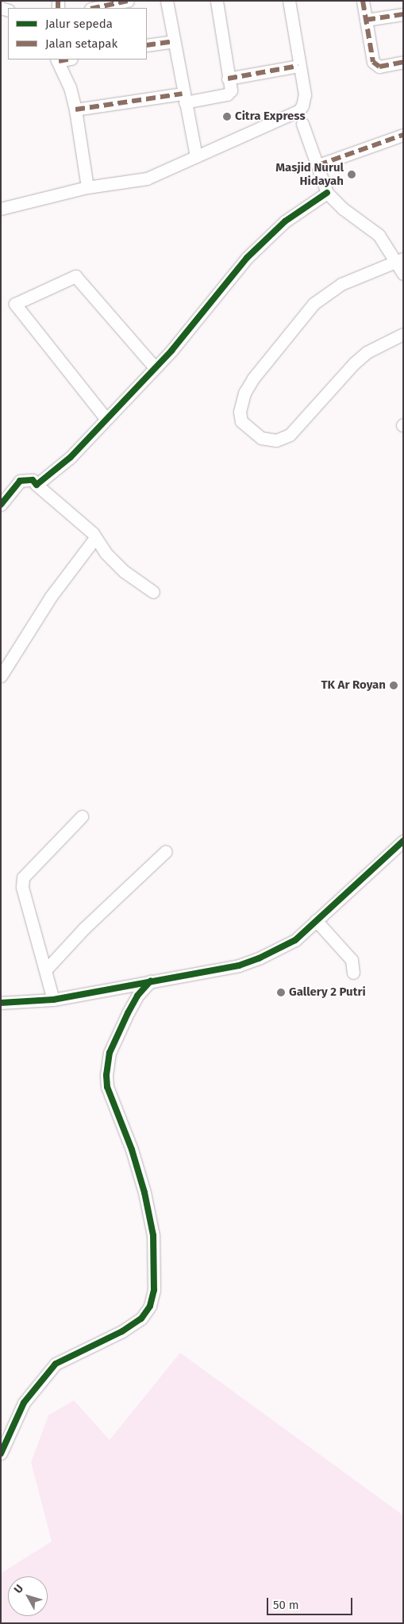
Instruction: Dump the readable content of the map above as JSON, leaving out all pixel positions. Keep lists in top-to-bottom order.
{
  "places": [
    "Citra Express",
    "Masjid Nurul Hidayah",
    "TK Ar Royan",
    "Gallery 2 Putri"
  ],
  "legend": ["Jalur sepeda", "Jalan setapak"],
  "scale_bar": "50 m",
  "north": "top left"
}
